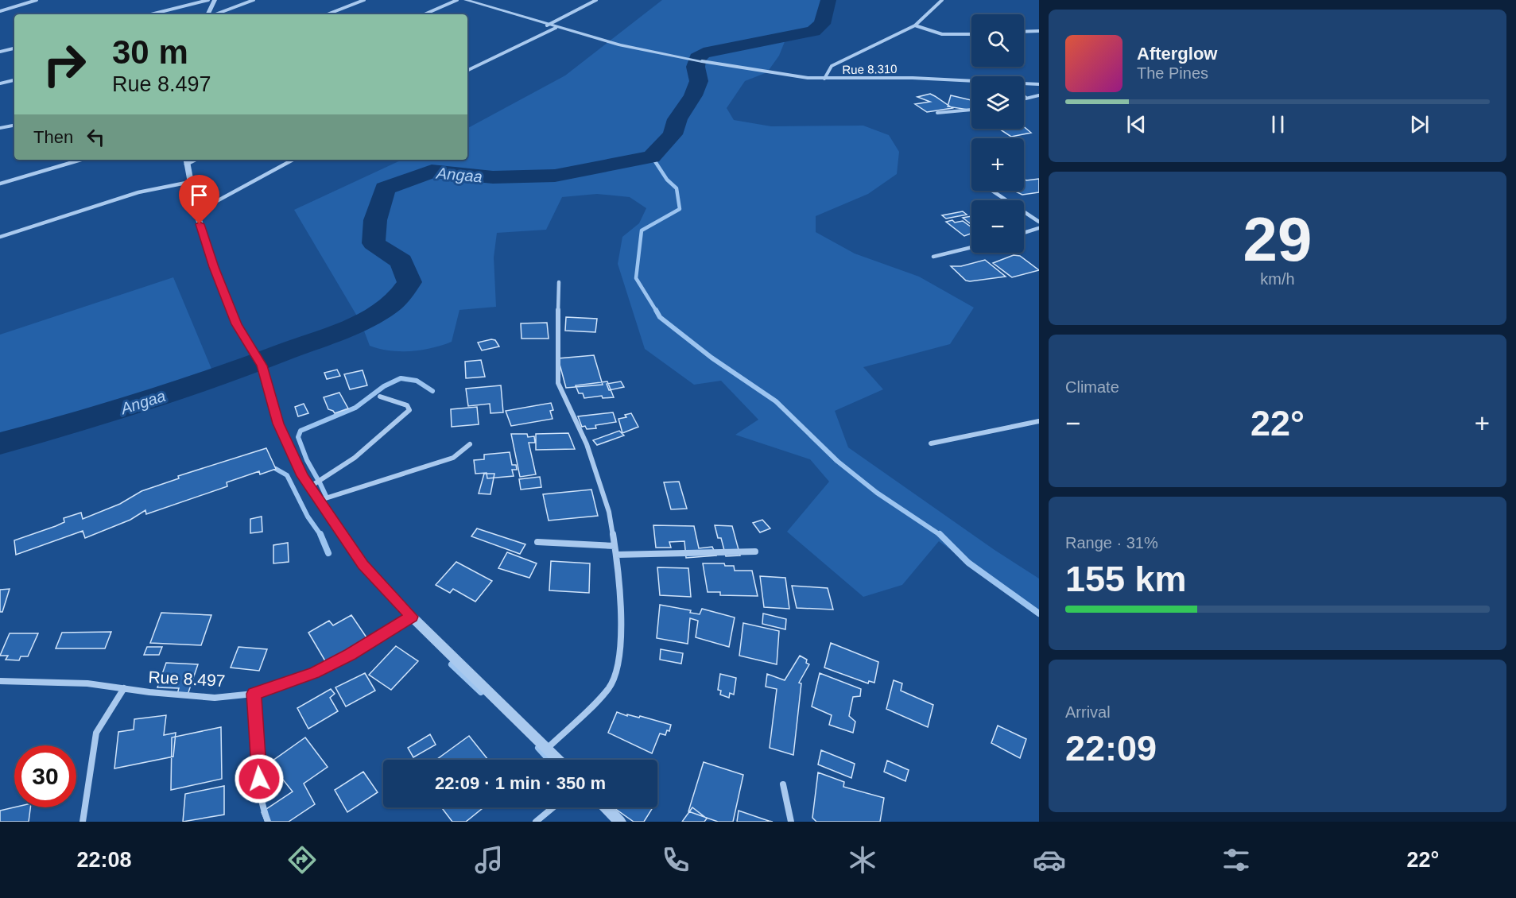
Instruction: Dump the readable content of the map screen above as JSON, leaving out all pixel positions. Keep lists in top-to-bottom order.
{
  "streets": {
    "street": ["Rue 8.310", "Rue 8.497"]
  },
  "water": ["Angaa"],
  "page": {
    "map_buttons": ["+", "−"],
    "turn": ["30 m", "Rue 8.497"],
    "song": ["Afterglow", "The Pines"],
    "then": "Then",
    "tile": [
      ["29", "km/h"],
      "Climate",
      ["Range · 31%", "155 km"],
      ["Arrival", "22:09"]
    ],
    "heat": ["−", "22°", "+"],
    "limit": "30",
    "trip": "22:09 · 1 min · 350 m",
    "tabs": ["22:08", "22°"]
  }
}
